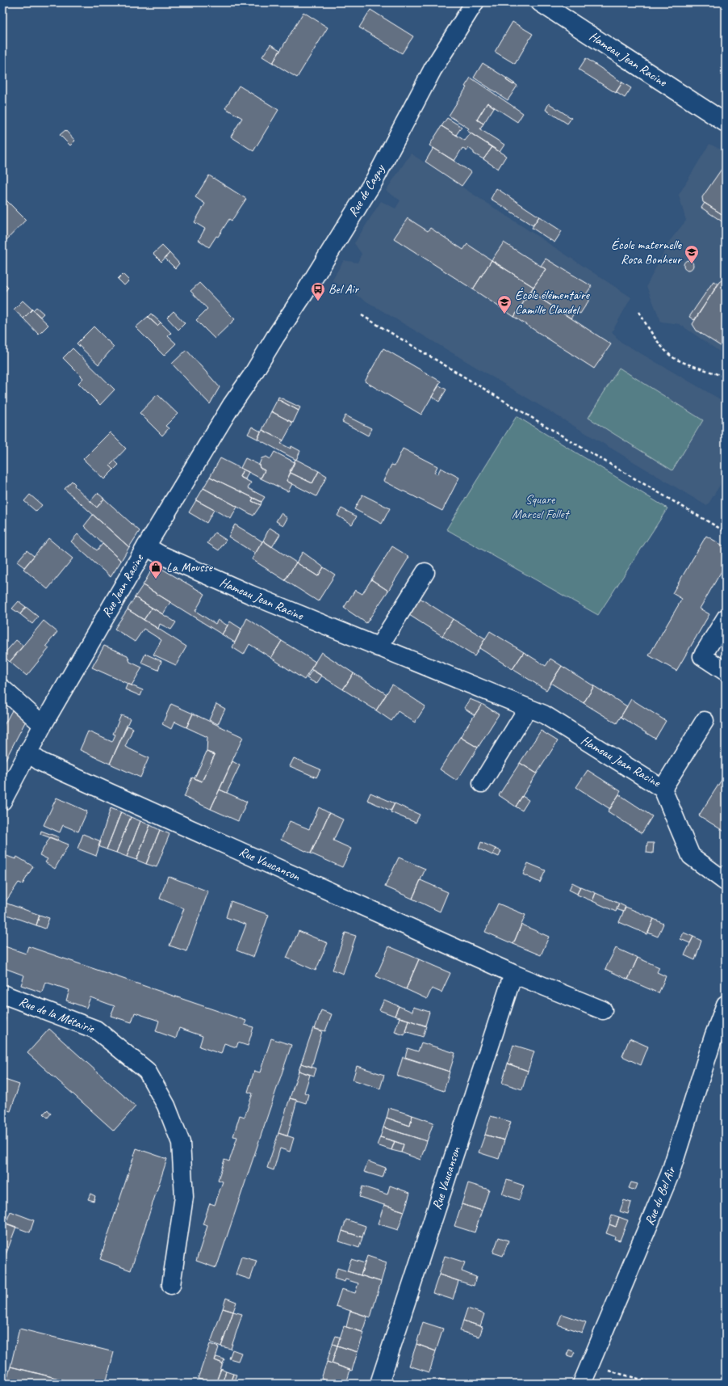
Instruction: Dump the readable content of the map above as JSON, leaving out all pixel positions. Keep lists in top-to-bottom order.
{
  "streets": {
    "street": [
      "Hameau Jean Racine",
      "Rue de Cagny",
      "Rue Jean Racine",
      "Rue Vaucanson",
      "Rue de la Métairie",
      "Rue du Bel Air"
    ]
  },
  "crossings": [
    ["Hameau Jean Racine", "Rue Jean Racine"],
    ["Rue de Cagny", "Rue Jean Racine"],
    ["Rue Jean Racine", "Rue Vaucanson"]
  ],
  "parks": ["Square Marcel Follet"],
  "places": {
    "school or university": ["École maternelle Rosa Bonheur", "École élémentaire Camille Claudel"],
    "bus stop": ["Bel Air"],
    "shop": ["La Mousse"]
  }
}
